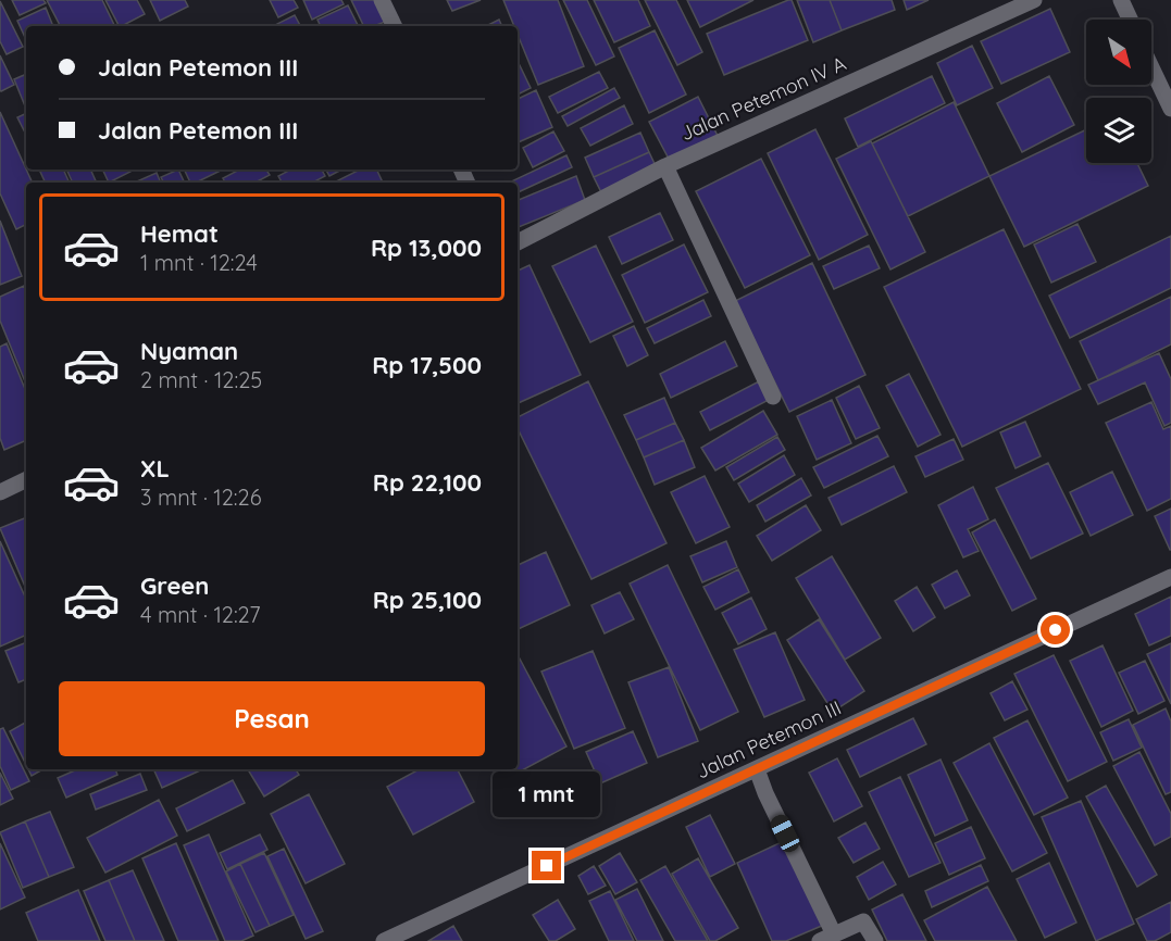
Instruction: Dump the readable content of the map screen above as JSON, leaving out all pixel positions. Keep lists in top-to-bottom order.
{
  "streets": {
    "street": ["Jalan Petemon IV A", "Jalan Petemon III"]
  },
  "north": "bottom right",
  "page": {
    "banner": ["Jalan Petemon III", "Jalan Petemon III"],
    "list": [
      {
        "name": "Hemat",
        "note": "1 mnt · 12:24",
        "value": "Rp 13,000"
      },
      {
        "name": "Nyaman",
        "note": "2 mnt · 12:25",
        "value": "Rp 17,500"
      },
      {
        "name": "XL",
        "note": "3 mnt · 12:26",
        "value": "Rp 22,100"
      },
      {
        "name": "Green",
        "note": "4 mnt · 12:27",
        "value": "Rp 25,100"
      }
    ],
    "buttons": "Pesan",
    "bubble": "1 mnt"
  }
}
